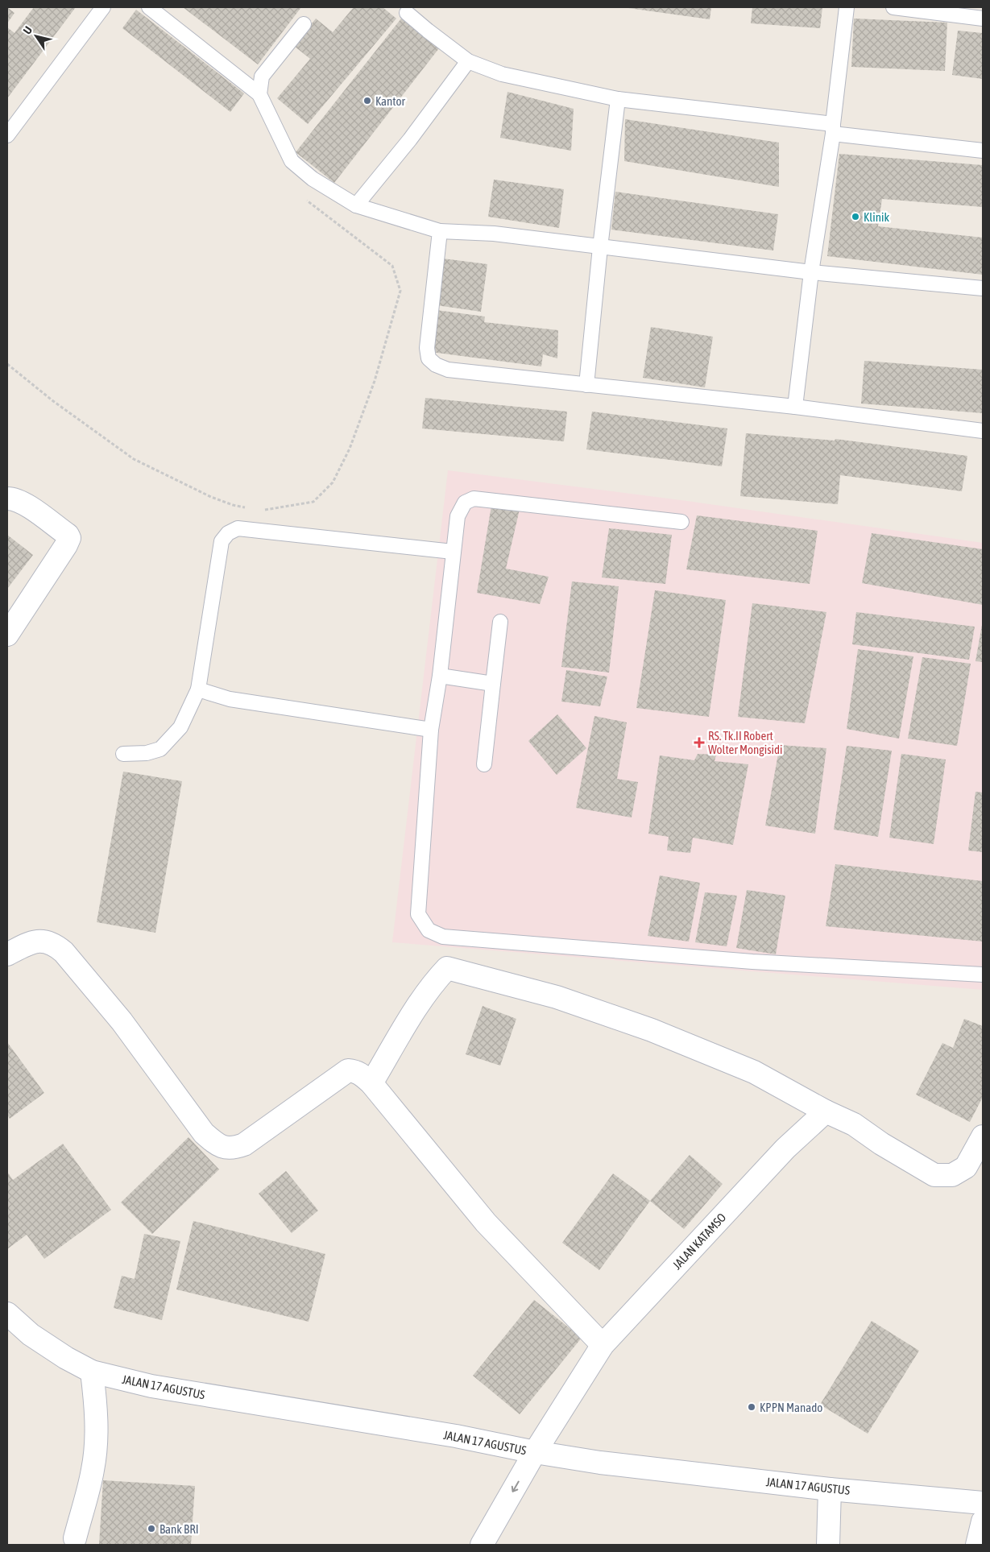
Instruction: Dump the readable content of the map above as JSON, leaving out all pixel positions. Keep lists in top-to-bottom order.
{
  "streets": {
    "street": ["JALAN KATAMSO", "JALAN 17 AGUSTUS"]
  },
  "crossings": [
    ["JALAN KATAMSO", "JALAN 17 AGUSTUS"]
  ],
  "places": {
    "other": [
      "Kantor",
      "Klinik",
      "KPPN Manado",
      "Bank BRI"
    ],
    "health": ["RS. Tk.II Robert Wolter Mongisidi"]
  },
  "north": "top left"
}
